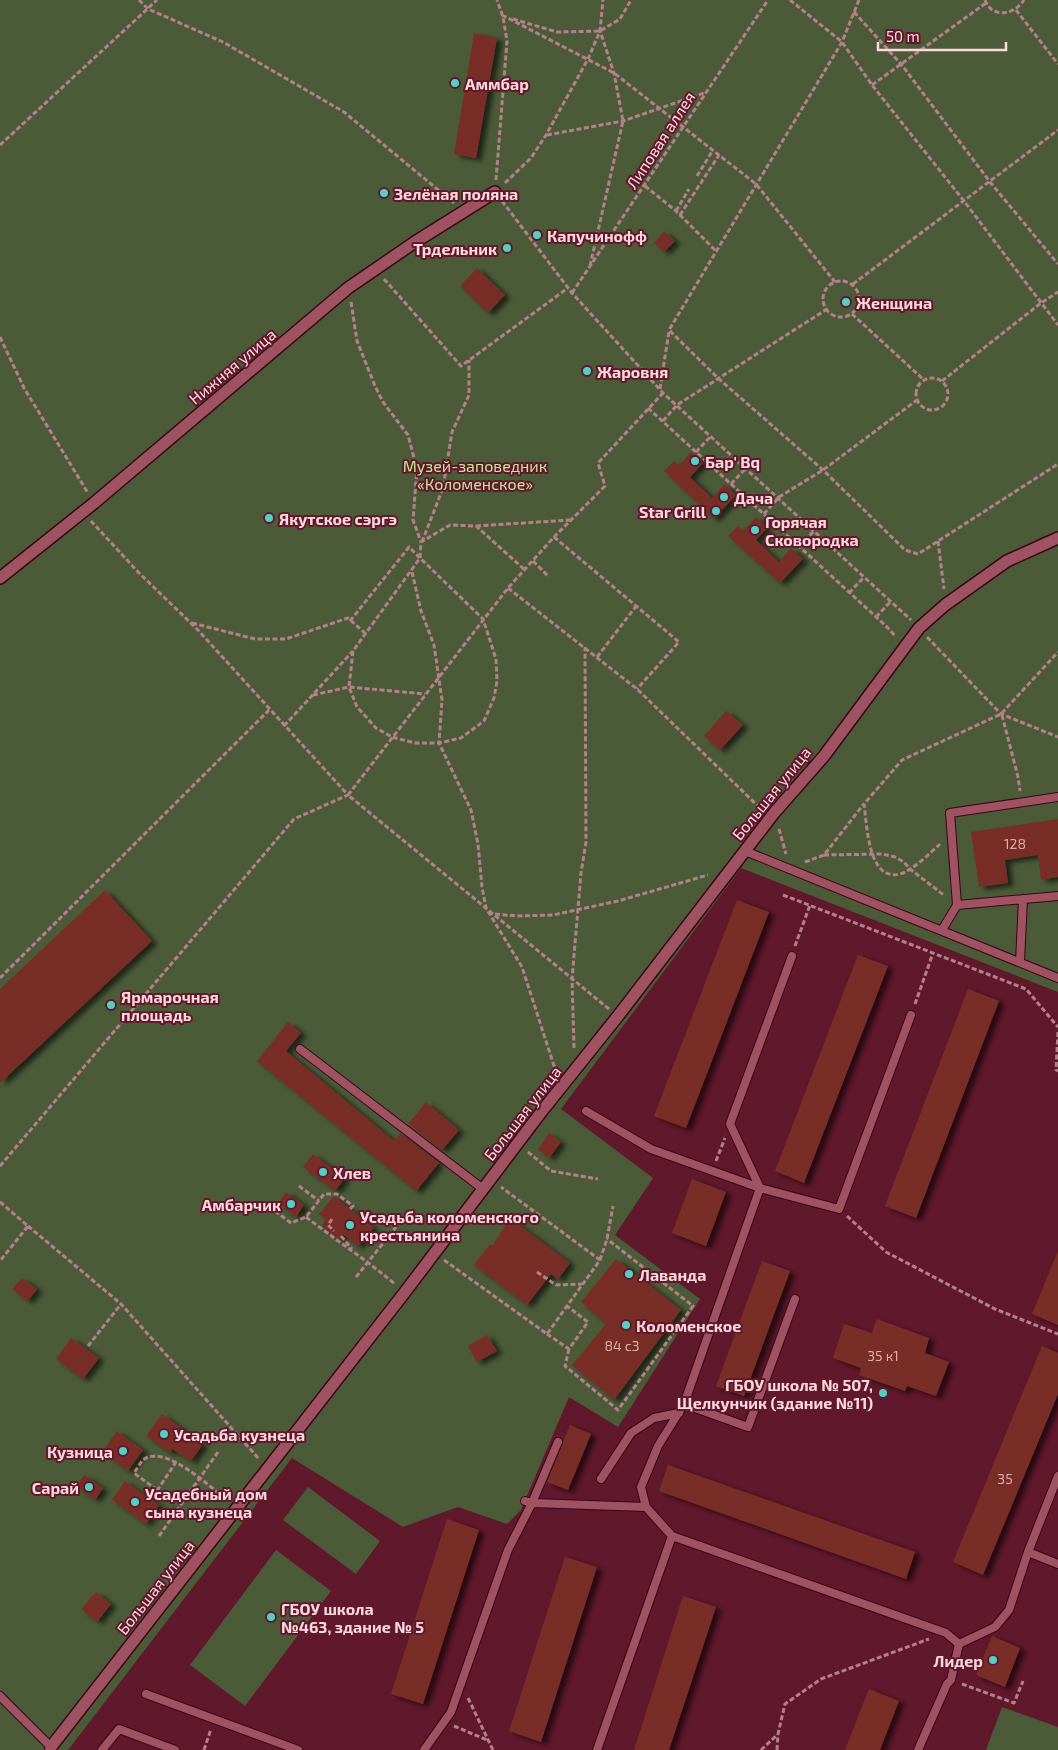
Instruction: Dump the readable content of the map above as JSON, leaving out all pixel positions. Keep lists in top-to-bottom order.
{
  "streets": {
    "street": ["Нижняя улица", "Большая улица"],
    "path": ["Липовая аллея"]
  },
  "parks": ["Музей-заповедник «Коломенское»"],
  "places": [
    "Аммбар",
    "Зелёная поляна",
    "Капучинофф",
    "Трдельник",
    "Женщина",
    "Жаровня",
    "Бар' Bq",
    "Дача",
    "Star Grill",
    "Якутское сэргэ",
    "Горячая Сковородка",
    "Ярмарочная площадь",
    "Хлев",
    "Амбарчик",
    "Усадьба коломенского крестьянина",
    "Лаванда",
    "Коломенское",
    "ГБОУ школа № 507, Щелкунчик (здание №11)",
    "Усадьба кузнеца",
    "Кузница",
    "Сарай",
    "Усадебный дом сына кузнеца",
    "ГБОУ школа №463, здание № 5",
    "Лидер"
  ],
  "house_numbers": [
    "128",
    "84 с3",
    "35 к1",
    "35"
  ],
  "scale_bar": "50 m"
}
